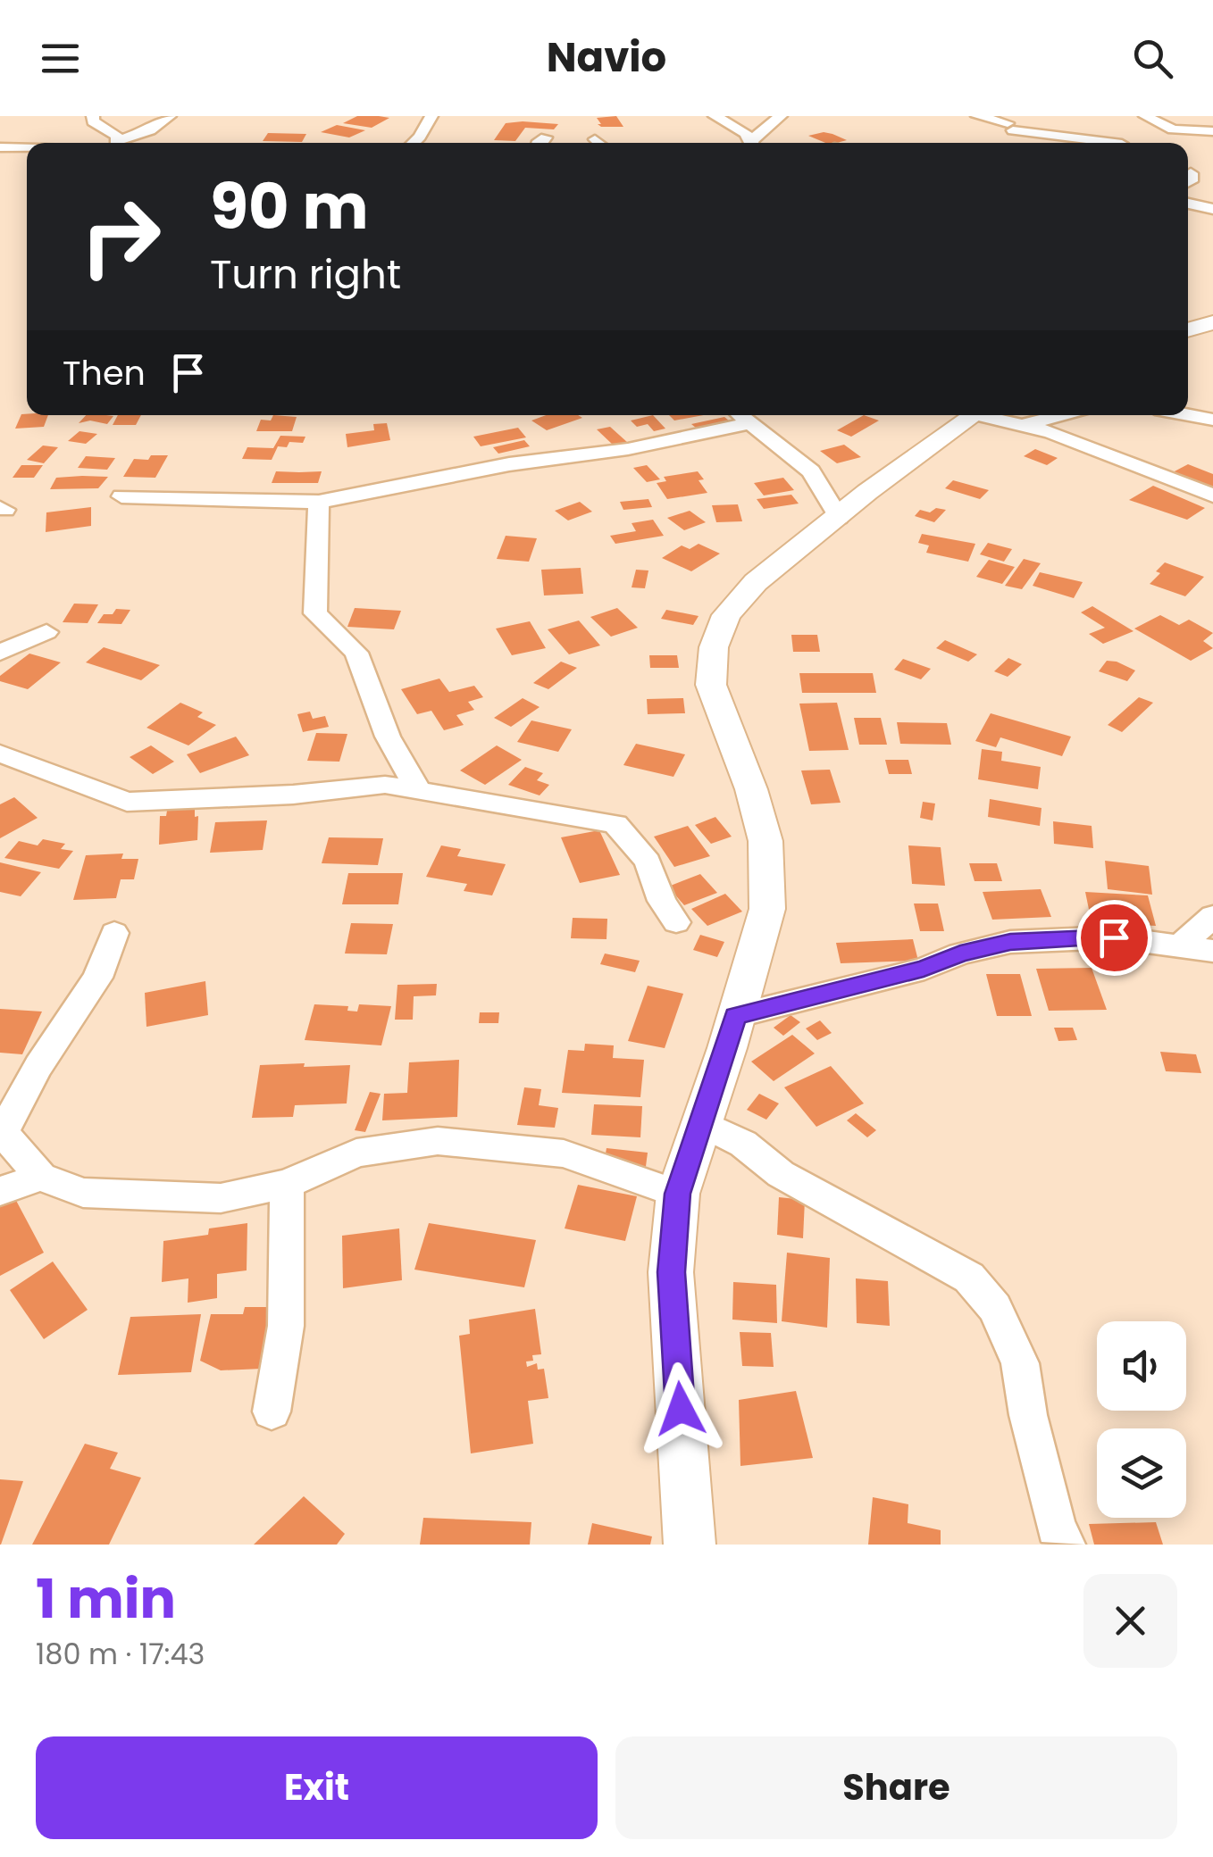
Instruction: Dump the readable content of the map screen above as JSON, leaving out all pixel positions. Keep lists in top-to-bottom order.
{
  "page": {
    "header": "Navio",
    "turn": ["90 m", "Turn right"],
    "then": "Then",
    "heading": ["1 min", "180 m · 17:43"],
    "buttons": ["Exit", "Share"]
  }
}
